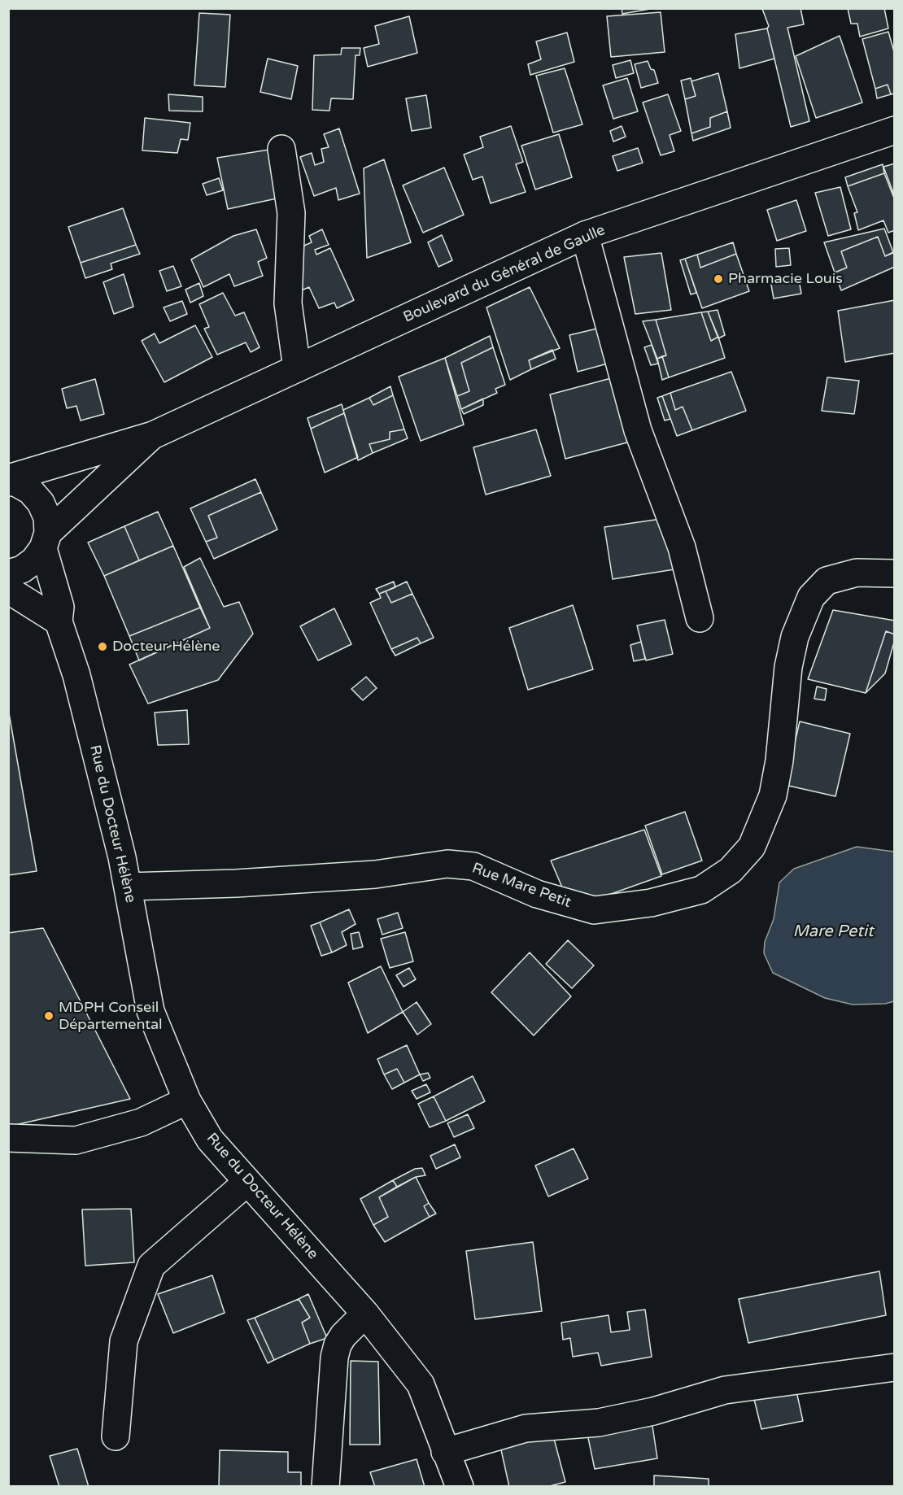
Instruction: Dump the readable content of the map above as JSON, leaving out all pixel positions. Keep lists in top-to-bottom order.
{
  "streets": {
    "street": ["Boulevard du Général de Gaulle", "Rue du Docteur Hélène", "Rue Mare Petit"]
  },
  "crossings": [
    ["Rue du Docteur Hélène", "Rue Mare Petit"]
  ],
  "water": ["Mare Petit"],
  "places": ["Pharmacie Louis", "Docteur Hélène", "MDPH Conseil Départemental"]
}
